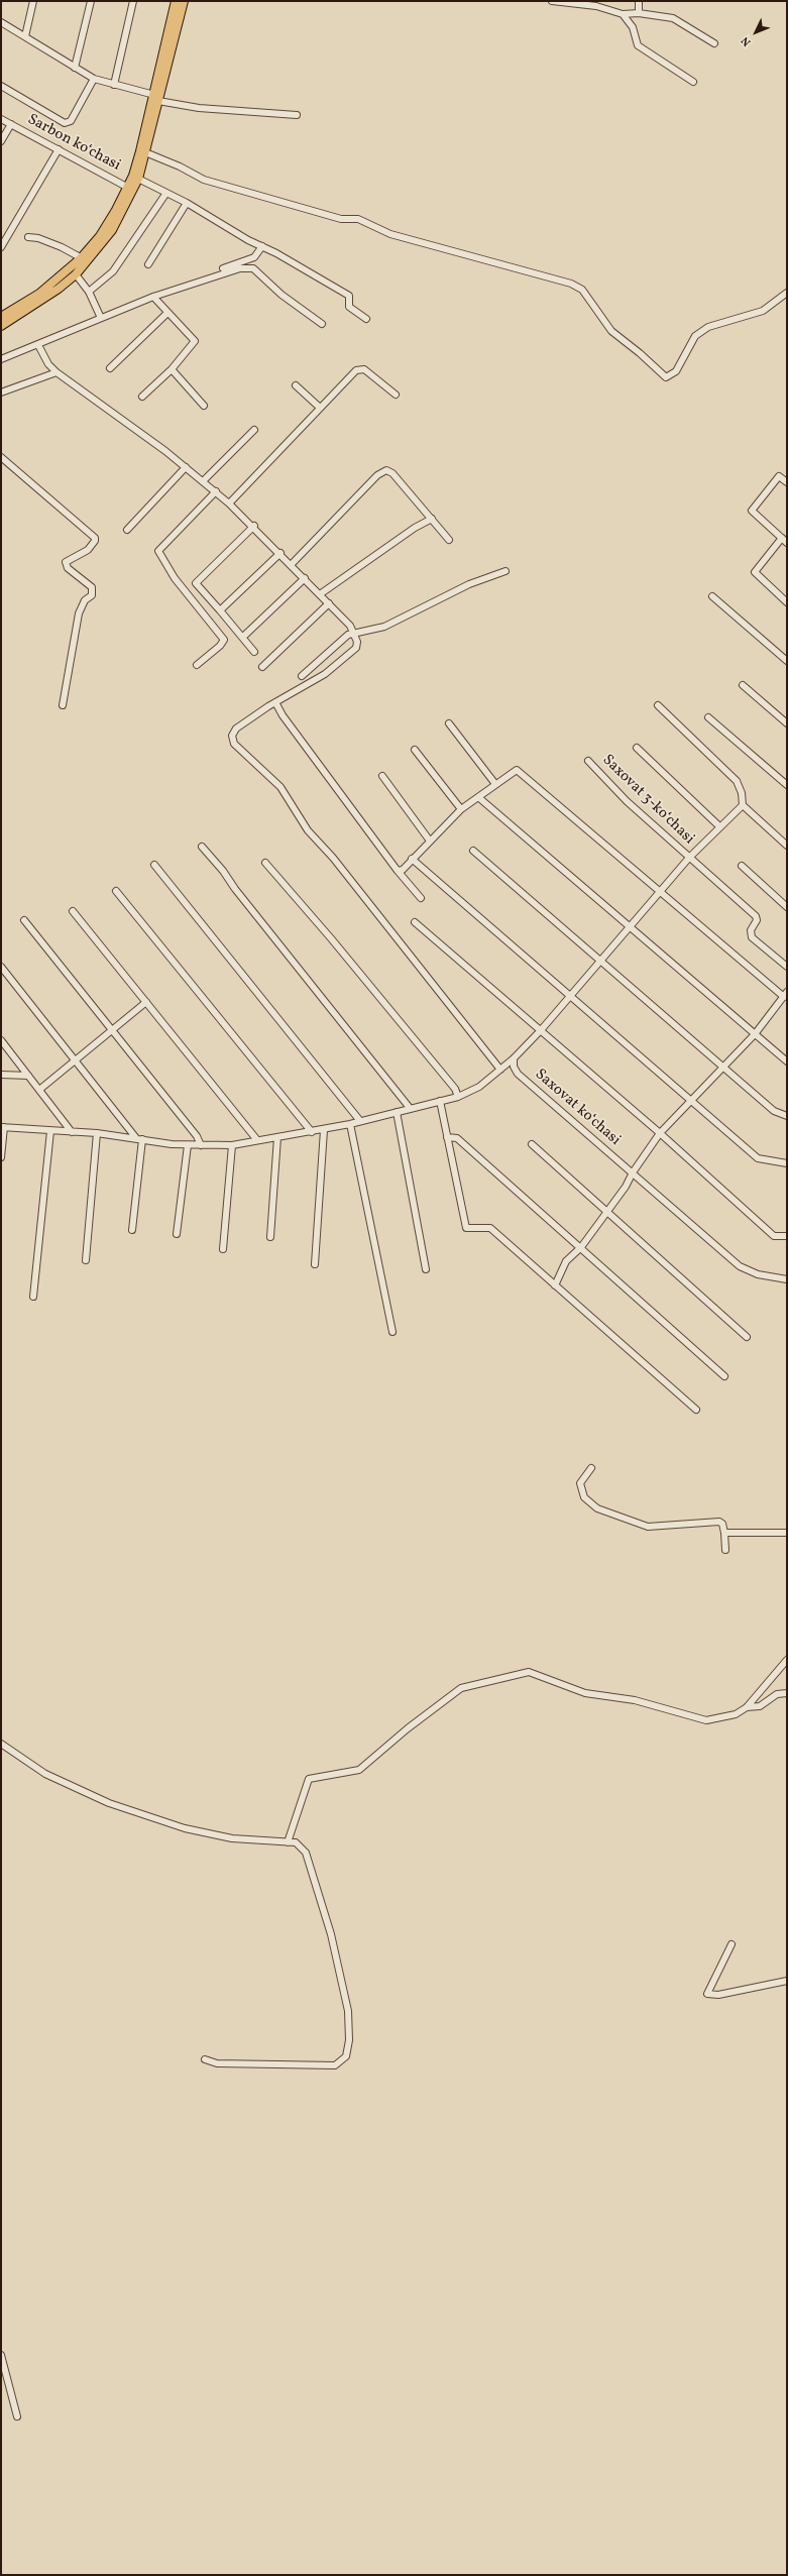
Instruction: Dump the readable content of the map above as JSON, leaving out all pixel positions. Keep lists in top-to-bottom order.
{
  "streets": {
    "street": ["Sarbon koʻchasi", "Saxovat 3-koʻchasi", "Saxovat koʻchasi"]
  },
  "north": "bottom left"
}
